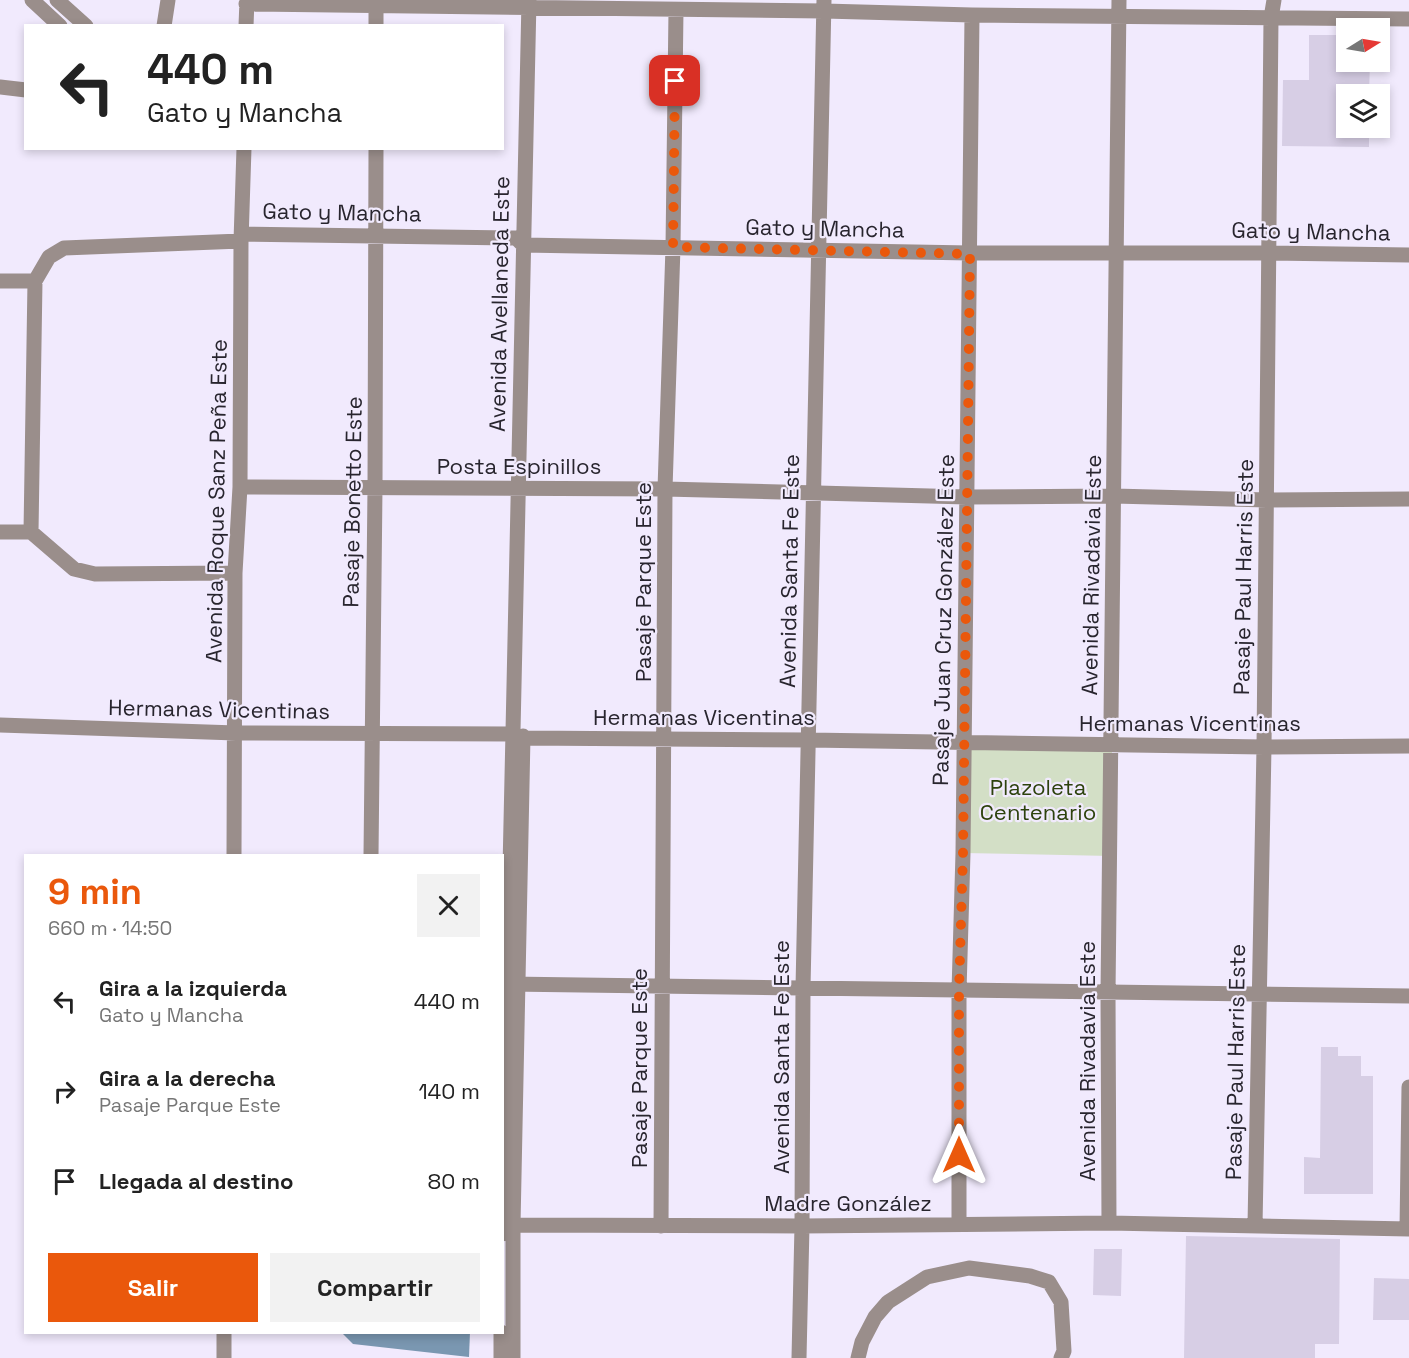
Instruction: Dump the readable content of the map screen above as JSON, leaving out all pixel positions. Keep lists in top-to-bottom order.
{
  "streets": {
    "street": [
      "Gato y Mancha",
      "Avenida Avellaneda Este",
      "Posta Espinillos",
      "Avenida Roque Sanz Peña Este",
      "Pasaje Bonetto Este",
      "Avenida Santa Fe Este",
      "Avenida Rivadavia Este",
      "Pasaje Paul Harris Este",
      "Pasaje Parque Este",
      "Pasaje Juan Cruz González Este",
      "Hermanas Vicentinas",
      "Madre González"
    ]
  },
  "crossings": [
    ["Gato y Mancha", "Avenida Avellaneda Este"],
    ["Gato y Mancha", "Avenida Roque Sanz Peña Este"],
    ["Gato y Mancha", "Pasaje Bonetto Este"],
    ["Gato y Mancha", "Avenida Santa Fe Este"],
    ["Gato y Mancha", "Avenida Rivadavia Este"],
    ["Gato y Mancha", "Pasaje Paul Harris Este"],
    ["Gato y Mancha", "Pasaje Parque Este"],
    ["Gato y Mancha", "Pasaje Juan Cruz González Este"],
    ["Avenida Avellaneda Este", "Posta Espinillos"],
    ["Avenida Avellaneda Este", "Hermanas Vicentinas"],
    ["Avenida Avellaneda Este", "Madre González"],
    ["Posta Espinillos", "Avenida Roque Sanz Peña Este"],
    ["Posta Espinillos", "Pasaje Bonetto Este"],
    ["Posta Espinillos", "Avenida Santa Fe Este"],
    ["Posta Espinillos", "Avenida Rivadavia Este"],
    ["Posta Espinillos", "Pasaje Paul Harris Este"],
    ["Posta Espinillos", "Pasaje Parque Este"],
    ["Posta Espinillos", "Pasaje Juan Cruz González Este"],
    ["Avenida Roque Sanz Peña Este", "Hermanas Vicentinas"],
    ["Pasaje Bonetto Este", "Hermanas Vicentinas"],
    ["Avenida Santa Fe Este", "Hermanas Vicentinas"],
    ["Avenida Santa Fe Este", "Madre González"],
    ["Avenida Rivadavia Este", "Hermanas Vicentinas"],
    ["Avenida Rivadavia Este", "Madre González"],
    ["Pasaje Paul Harris Este", "Hermanas Vicentinas"],
    ["Pasaje Paul Harris Este", "Madre González"],
    ["Pasaje Parque Este", "Hermanas Vicentinas"],
    ["Pasaje Parque Este", "Madre González"],
    ["Pasaje Juan Cruz González Este", "Hermanas Vicentinas"],
    ["Pasaje Juan Cruz González Este", "Madre González"]
  ],
  "parks": ["Plazoleta Centenario"],
  "north": "right",
  "page": {
    "turn": ["440 m", "Gato y Mancha"],
    "heading": ["9 min", "660 m · 14:50"],
    "list": [
      {
        "name": "Gira a la izquierda",
        "note": "Gato y Mancha",
        "value": "440 m"
      },
      {
        "name": "Gira a la derecha",
        "note": "Pasaje Parque Este",
        "value": "140 m"
      },
      {
        "name": "Llegada al destino",
        "value": "80 m"
      }
    ],
    "buttons": ["Salir", "Compartir"]
  }
}
